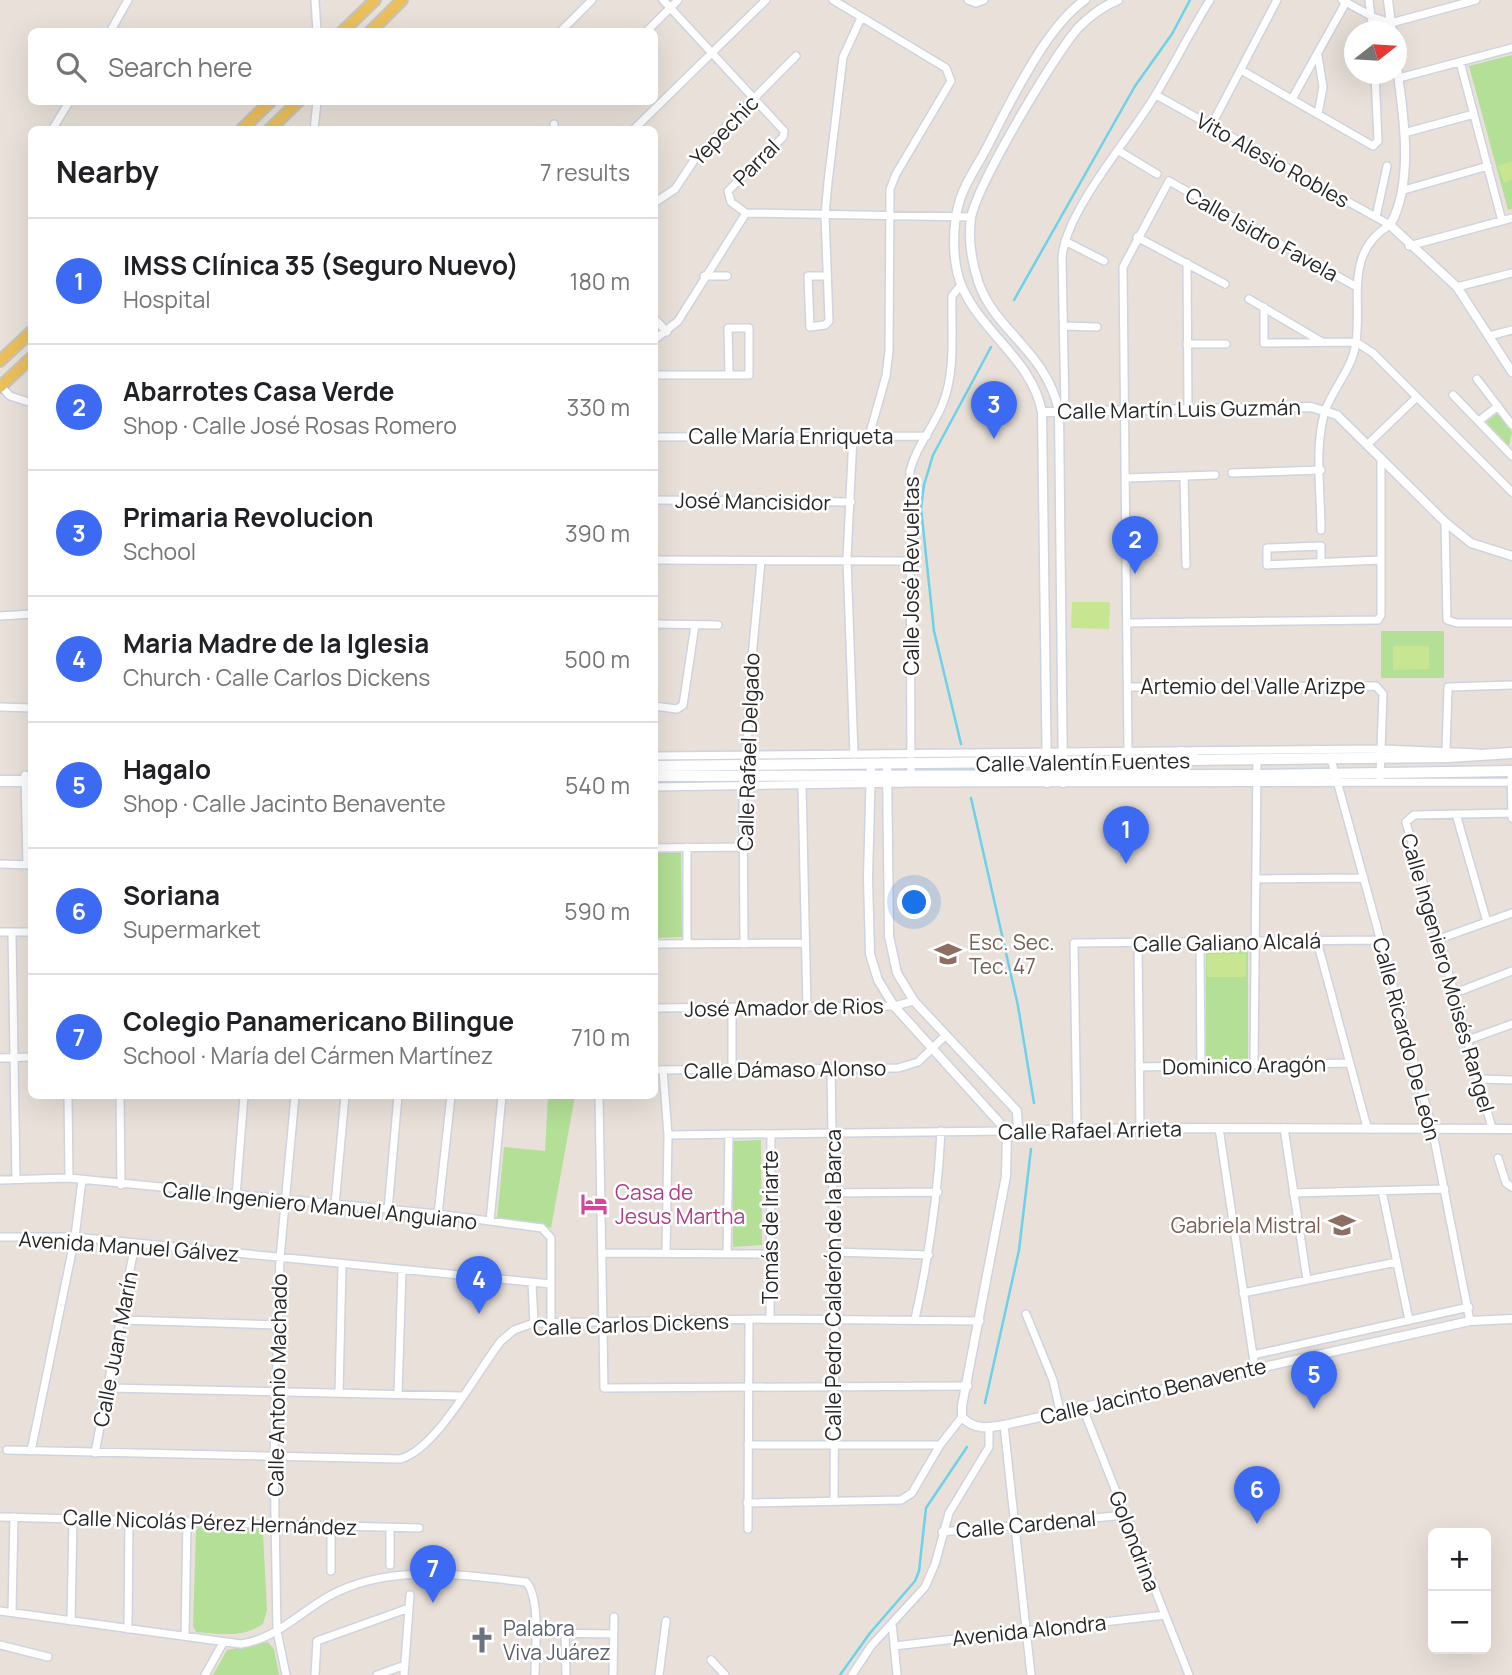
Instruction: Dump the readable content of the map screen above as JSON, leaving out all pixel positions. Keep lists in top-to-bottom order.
{
  "streets": {
    "main road": ["Calle Valentín Fuentes"],
    "street": [
      "Yepechic",
      "Vito Alesio Robles",
      "Parral",
      "Calle Isidro Favela",
      "Calle Martín Luis Guzmán",
      "Calle María Enriqueta",
      "José Mancisidor",
      "Calle José Revueltas",
      "Artemio del Valle Arizpe",
      "Calle Rafael Delgado",
      "Calle Galiano Alcalá",
      "Calle Ingeniero Moisés Rangel",
      "José Amador de Rios",
      "Calle Ricardo De León",
      "Dominico Aragón",
      "Calle Dámaso Alonso",
      "Calle Rafael Arrieta",
      "Calle Ingeniero Manuel Anguiano",
      "Tomás de Iriarte",
      "Avenida Manuel Gálvez",
      "Calle Pedro Calderón de la Barca",
      "Calle Carlos Dickens",
      "Calle Juan Marín",
      "Calle Antonio Machado",
      "Calle Jacinto Benavente",
      "Calle Nicolás Pérez Hernández",
      "Calle Cardenal",
      "Golondrina",
      "Avenida Alondra"
    ]
  },
  "crossings": [
    ["Yepechic", "Parral"],
    ["Calle María Enriqueta", "Calle José Revueltas"],
    ["Calle José Revueltas", "Calle Valentín Fuentes"],
    ["Artemio del Valle Arizpe", "Calle Valentín Fuentes"],
    ["Calle Rafael Delgado", "Calle Valentín Fuentes"],
    ["Calle Valentín Fuentes", "Calle Ricardo De León"],
    ["Calle Galiano Alcalá", "Calle Ricardo De León"],
    ["Calle Galiano Alcalá", "Calle Rafael Arrieta"],
    ["Calle Ingeniero Moisés Rangel", "Calle Rafael Arrieta"],
    ["Calle Ricardo De León", "Calle Rafael Arrieta"],
    ["Calle Ricardo De León", "Calle Jacinto Benavente"],
    ["Calle Dámaso Alonso", "Calle Pedro Calderón de la Barca"],
    ["Calle Rafael Arrieta", "Tomás de Iriarte"],
    ["Calle Rafael Arrieta", "Calle Pedro Calderón de la Barca"],
    ["Calle Ingeniero Manuel Anguiano", "Avenida Manuel Gálvez"],
    ["Calle Ingeniero Manuel Anguiano", "Calle Carlos Dickens"],
    ["Calle Ingeniero Manuel Anguiano", "Calle Antonio Machado"],
    ["Tomás de Iriarte", "Calle Carlos Dickens"],
    ["Avenida Manuel Gálvez", "Calle Juan Marín"],
    ["Avenida Manuel Gálvez", "Calle Antonio Machado"],
    ["Calle Pedro Calderón de la Barca", "Calle Carlos Dickens"],
    ["Calle Carlos Dickens", "Calle Juan Marín"],
    ["Calle Carlos Dickens", "Calle Antonio Machado"],
    ["Calle Antonio Machado", "Calle Nicolás Pérez Hernández"],
    ["Calle Jacinto Benavente", "Golondrina"],
    ["Calle Cardenal", "Golondrina"],
    ["Golondrina", "Avenida Alondra"]
  ],
  "places": {
    "school or university": ["Esc. Sec. Tec. 47", "Gabriela Mistral"],
    "hotel": ["Casa de Jesus Martha"],
    "church": ["Palabra Viva Juárez"]
  },
  "north": "right",
  "page": {
    "search": "Search here",
    "heading": ["Nearby", "7 results"],
    "list": [
      {
        "mark": "1",
        "name": "IMSS Clínica 35 (Seguro Nuevo)",
        "note": "Hospital",
        "value": "180 m"
      },
      {
        "mark": "2",
        "name": "Abarrotes Casa Verde",
        "note": "Shop · Calle José Rosas Romero",
        "value": "330 m"
      },
      {
        "mark": "3",
        "name": "Primaria Revolucion",
        "note": "School",
        "value": "390 m"
      },
      {
        "mark": "4",
        "name": "Maria Madre de la Iglesia",
        "note": "Church · Calle Carlos Dickens",
        "value": "500 m"
      },
      {
        "mark": "5",
        "name": "Hagalo",
        "note": "Shop · Calle Jacinto Benavente",
        "value": "540 m"
      },
      {
        "mark": "6",
        "name": "Soriana",
        "note": "Supermarket",
        "value": "590 m"
      },
      {
        "mark": "7",
        "name": "Colegio Panamericano Bilingue",
        "note": "School · María del Cármen Martínez",
        "value": "710 m"
      }
    ],
    "pins": [
      "3",
      "2",
      "1",
      "4",
      "5",
      "6",
      "7"
    ],
    "map_buttons": ["+", "−"]
  }
}
